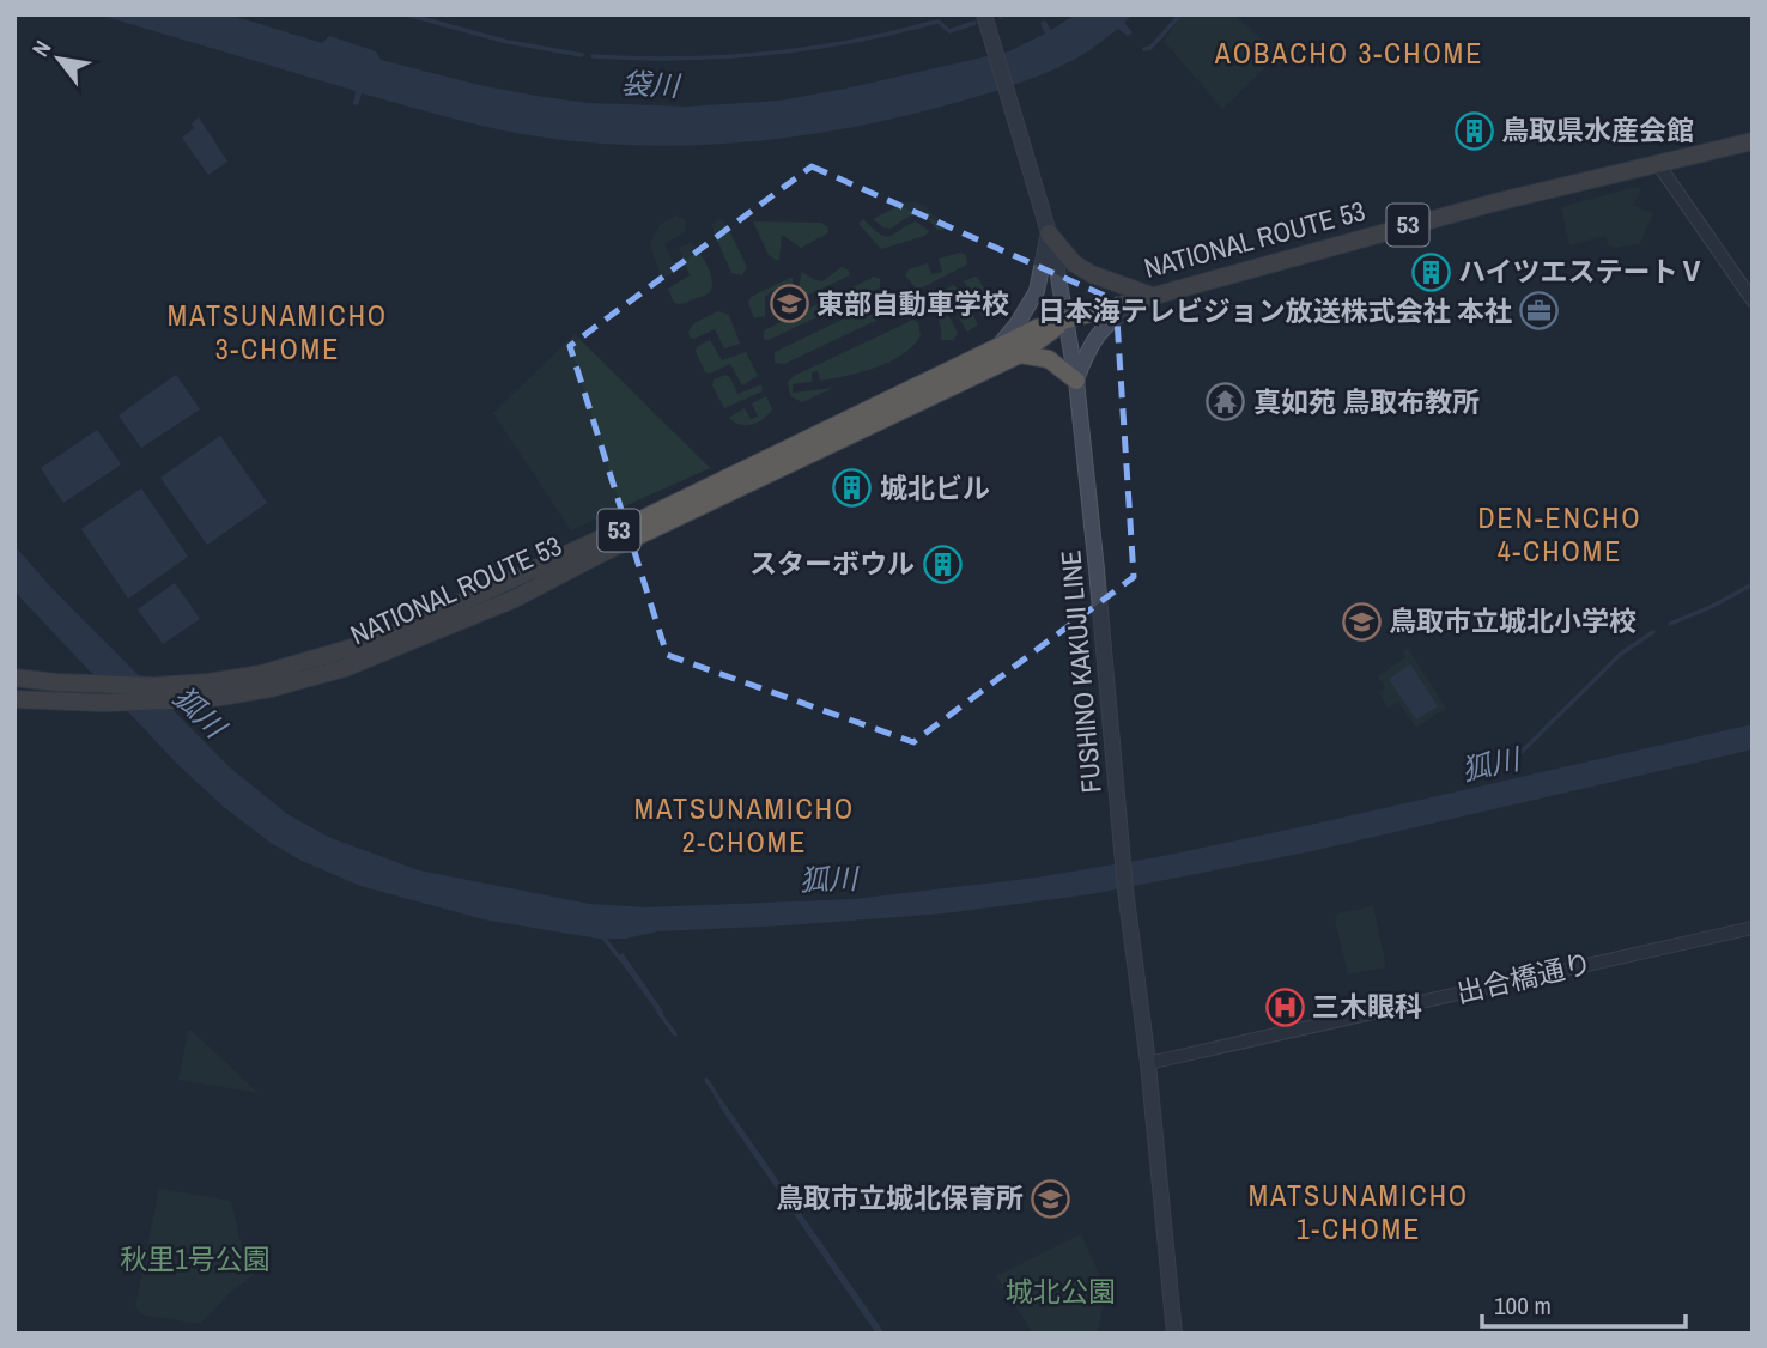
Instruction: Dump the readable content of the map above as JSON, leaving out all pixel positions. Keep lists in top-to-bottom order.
{
  "streets": {
    "highway": ["53", "NATIONAL ROUTE 53"],
    "main road": ["FUSHINO KAKUJI LINE"],
    "street": ["出合橋通り"]
  },
  "crossings": [
    ["NATIONAL ROUTE 53", "FUSHINO KAKUJI LINE"],
    ["FUSHINO KAKUJI LINE", "出合橋通り"]
  ],
  "districts": [
    "AOBACHO 3-CHOME",
    "MATSUNAMICHO 3-CHOME",
    "DEN-ENCHO 4-CHOME",
    "MATSUNAMICHO 2-CHOME",
    "MATSUNAMICHO 1-CHOME"
  ],
  "water": ["袋川", "狐川"],
  "parks": ["秋里1号公園", "城北公園"],
  "places": {
    "building": [
      "鳥取県水産会館",
      "ハイツエステートⅤ",
      "城北ビル",
      "スターボウル"
    ],
    "school or university": ["東部自動車学校", "鳥取市立城北小学校", "鳥取市立城北保育所"],
    "office": ["日本海テレビジョン放送株式会社 本社"],
    "temple": ["真如苑 鳥取布教所"],
    "hospital": ["三木眼科"]
  },
  "scale_bar": "100 m",
  "north": "top left"
}
